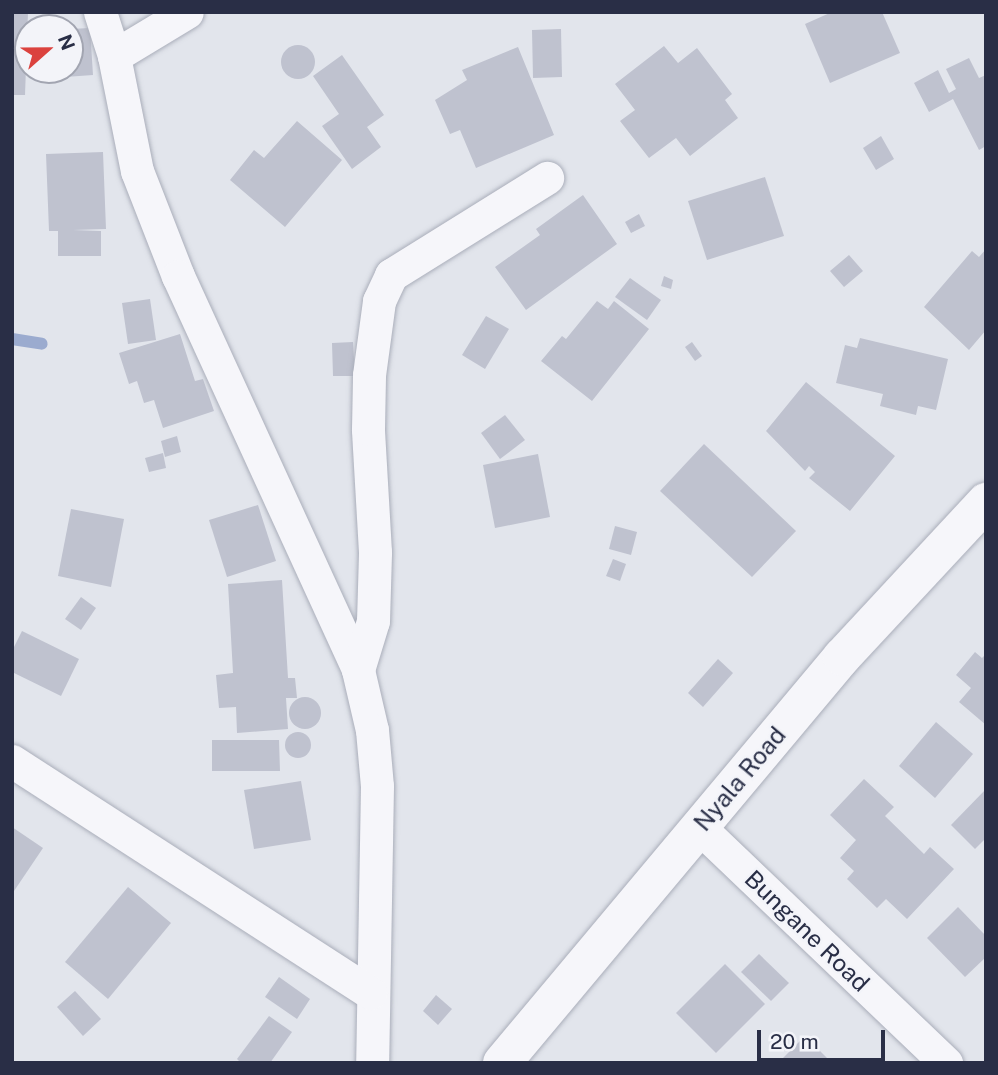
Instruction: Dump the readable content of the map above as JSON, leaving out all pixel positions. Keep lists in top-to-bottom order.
{
  "streets": {
    "street": ["Nyala Road", "Bungane Road"]
  },
  "crossings": [
    ["Nyala Road", "Bungane Road"]
  ],
  "scale_bar": "20 m",
  "north": "right"
}
